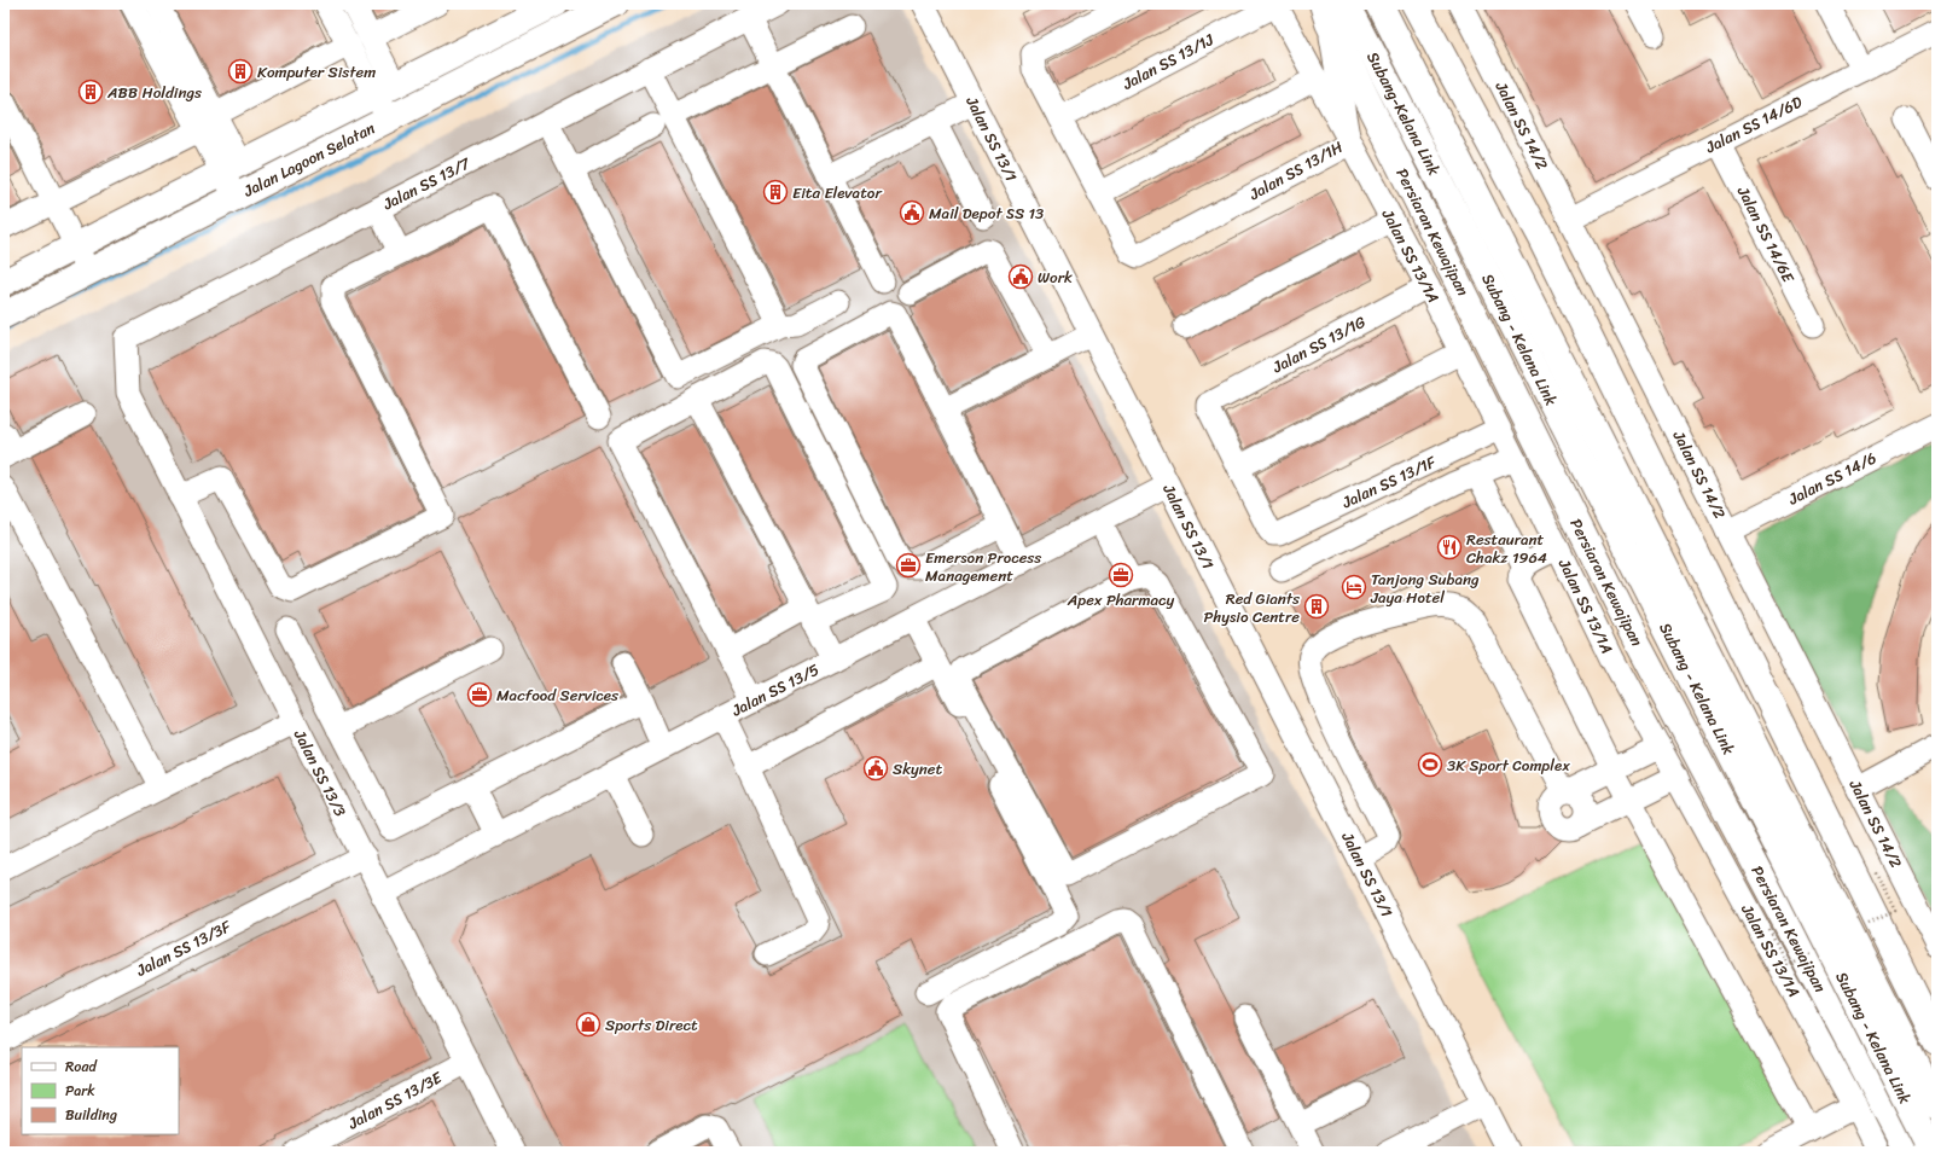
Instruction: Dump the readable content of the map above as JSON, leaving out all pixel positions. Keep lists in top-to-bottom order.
{
  "streets": {
    "main road": [
      "Subang-Kelana Link",
      "Jalan Lagoon Selatan",
      "Persiaran Kewajipan",
      "Subang - Kelana Link"
    ],
    "street": [
      "Jalan SS 13/1J",
      "Jalan SS 14/6D",
      "Jalan SS 14/2",
      "Jalan SS 13/1",
      "Jalan SS 13/1H",
      "Jalan SS 13/7",
      "Jalan SS 14/6E",
      "Jalan SS 13/1A",
      "Jalan SS 13/1G",
      "Jalan SS 14/6",
      "Jalan SS 13/1F",
      "Jalan SS 13/5",
      "Jalan SS 13/3",
      "Jalan SS 13/3F",
      "Jalan SS 13/3E"
    ]
  },
  "crossings": [
    ["Jalan SS 13/1J", "Jalan SS 13/1A"],
    ["Subang-Kelana Link", "Subang - Kelana Link"],
    ["Jalan SS 14/6D", "Jalan SS 14/2"],
    ["Jalan SS 14/6D", "Jalan SS 14/6E"],
    ["Jalan SS 14/2", "Jalan SS 14/6"],
    ["Jalan SS 13/1", "Jalan SS 13/5"],
    ["Jalan SS 13/1H", "Persiaran Kewajipan"],
    ["Jalan SS 13/1H", "Jalan SS 13/1A"],
    ["Jalan SS 13/7", "Jalan SS 13/3"],
    ["Jalan SS 13/1A", "Jalan SS 13/1G"],
    ["Jalan SS 13/1A", "Jalan SS 13/1F"],
    ["Jalan SS 13/1G", "Jalan SS 13/1F"],
    ["Jalan SS 13/5", "Jalan SS 13/3"],
    ["Jalan SS 13/3", "Jalan SS 13/3F"],
    ["Jalan SS 13/3", "Jalan SS 13/3E"]
  ],
  "places": {
    "building": [
      "Komputer Sistem",
      "ABB Holdings",
      "Eita Elevator",
      "Red Giants Physio Centre"
    ],
    "public building": ["Mail Depot SS 13", "Work", "Skynet"],
    "restaurant": ["Restaurant Chakz 1964"],
    "office": ["Emerson Process Management", "Apex Pharmacy", "Macfood Services"],
    "hotel": ["Tanjong Subang Jaya Hotel"],
    "sports": ["3K Sport Complex"],
    "shop": ["Sports Direct"]
  },
  "legend": ["Road", "Park", "Building"]
}
